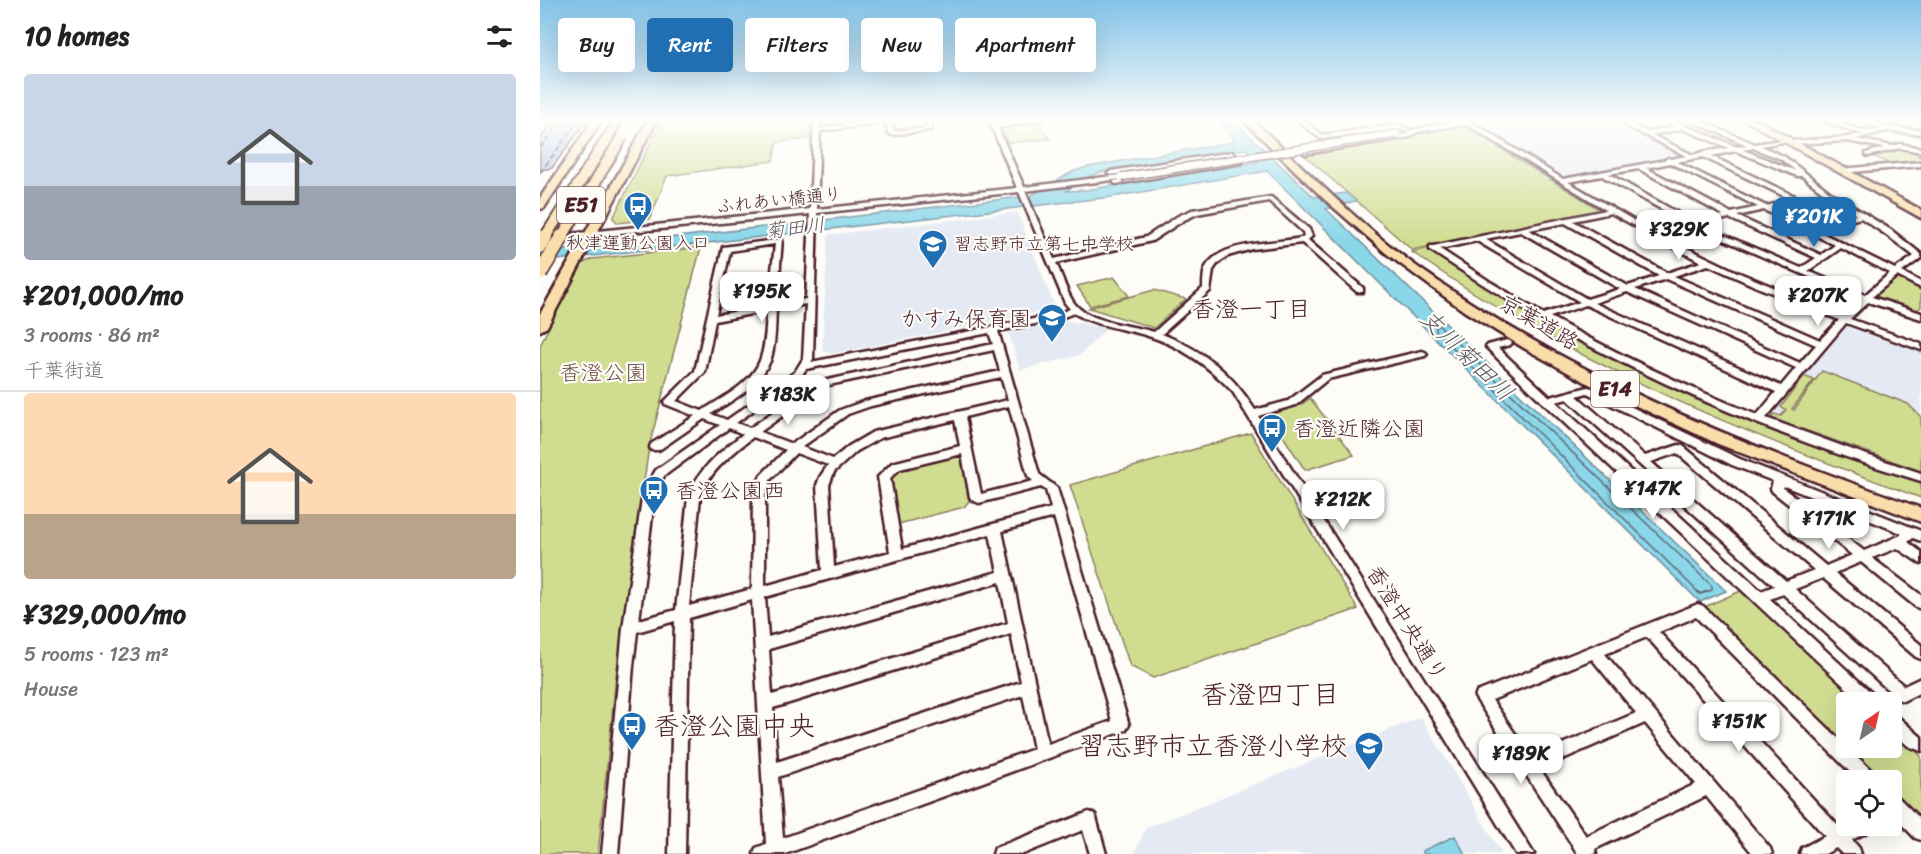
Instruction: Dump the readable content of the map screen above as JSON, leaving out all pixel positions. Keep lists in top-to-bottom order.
{
  "streets": {
    "highway": ["E51", "京葉道路", "E14"],
    "street": ["ふれあい橋通り", "香澄中央通り"]
  },
  "districts": ["香澄一丁目", "香澄四丁目"],
  "water": ["菊田川", "支川菊田川"],
  "parks": ["香澄公園"],
  "places": {
    "bus stop": [
      "秋津運動公園入口",
      "香澄近隣公園",
      "香澄公園西",
      "香澄公園中央"
    ],
    "school or university": ["習志野市立第七中学校", "かすみ保育園", "習志野市立香澄小学校"]
  },
  "north": "top right",
  "page": {
    "heading": "10 homes",
    "chip": [
      "Buy",
      "Rent",
      "Filters",
      "New",
      "Apartment"
    ],
    "list": [
      {
        "name": "¥201,000/mo",
        "note": "3 rooms · 86 m² · 千葉街道"
      },
      {
        "name": "¥329,000/mo",
        "note": "5 rooms · 123 m² · House"
      }
    ],
    "price": [
      "¥201K",
      "¥329K",
      "¥195K",
      "¥207K",
      "¥183K",
      "¥147K",
      "¥212K",
      "¥171K",
      "¥151K",
      "¥189K"
    ]
  }
}
